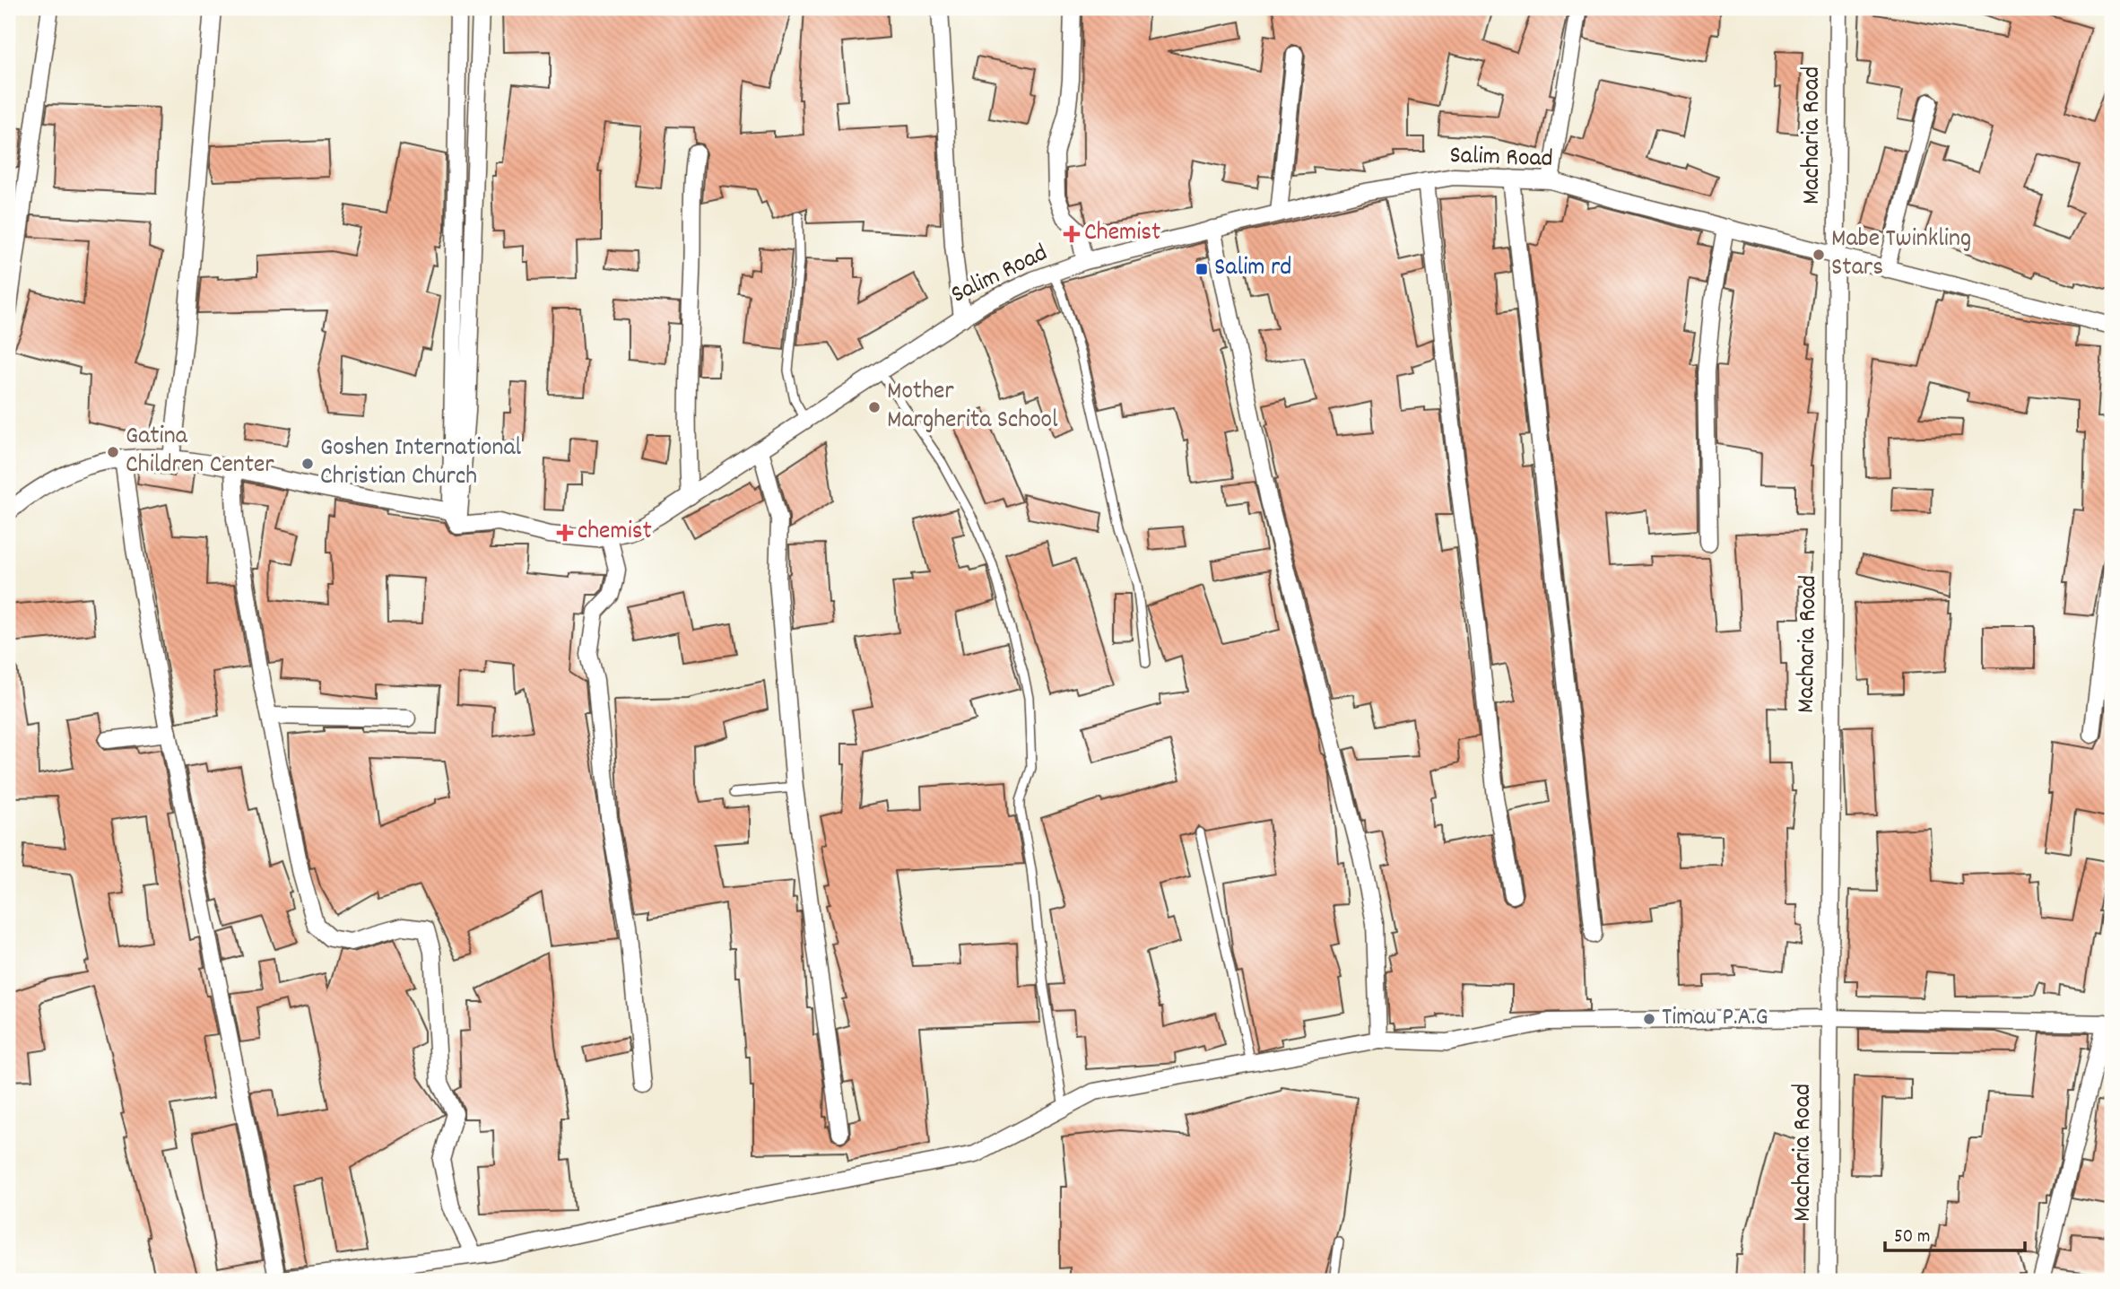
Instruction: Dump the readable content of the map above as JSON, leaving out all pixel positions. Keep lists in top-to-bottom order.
{
  "streets": {
    "street": ["Macharia Road", "Salim Road"]
  },
  "crossings": [
    ["Macharia Road", "Salim Road"]
  ],
  "places": {
    "health": ["Chemist", "chemist"],
    "other": [
      "Mabe Twinkling Stars",
      "Mother Margherita School",
      "Gatina Children Center",
      "Goshen International Christian Church",
      "Timau P.A.G"
    ],
    "transit": ["Salim rd"]
  },
  "scale_bar": "50 m"
}
